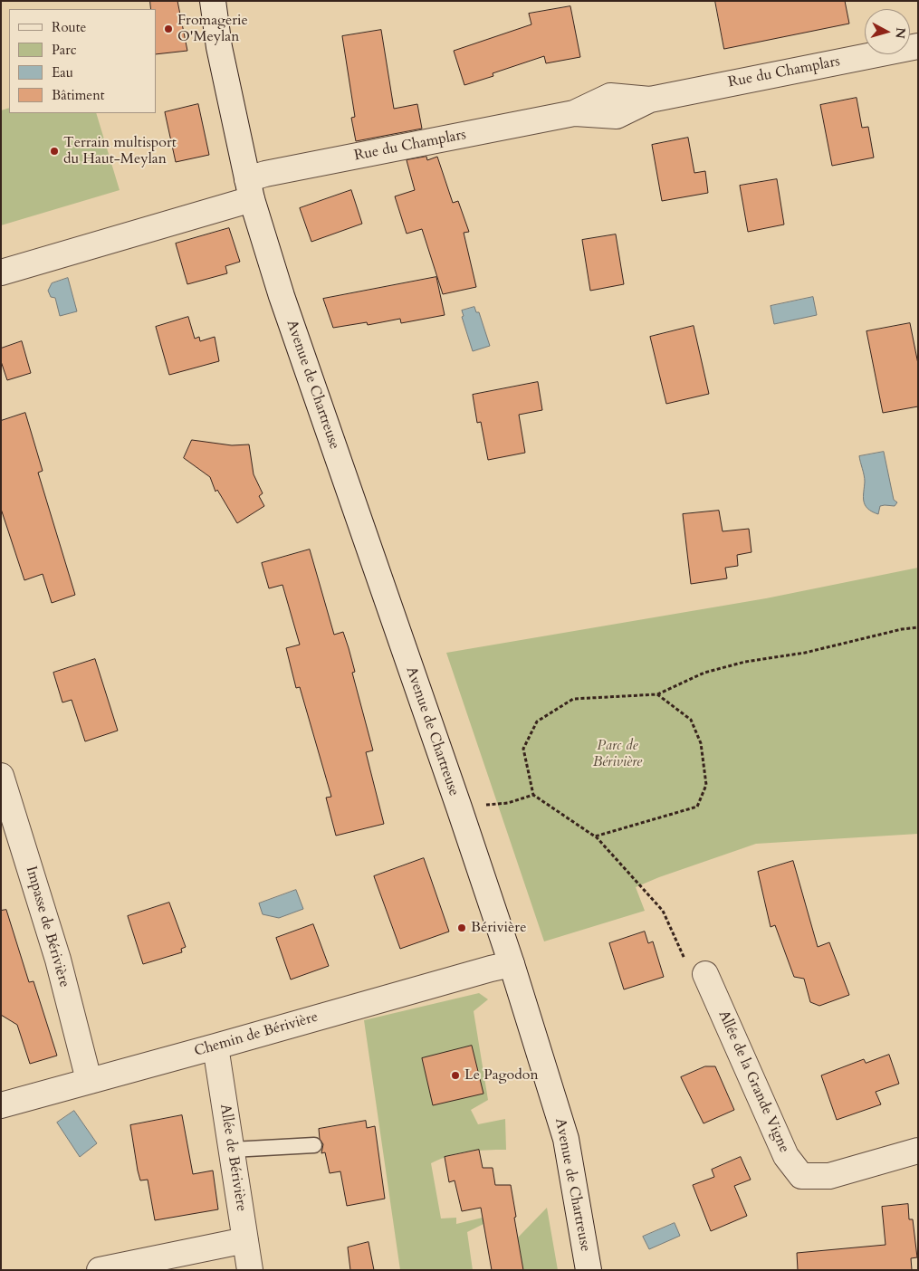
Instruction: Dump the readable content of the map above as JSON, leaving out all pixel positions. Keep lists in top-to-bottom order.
{
  "streets": {
    "street": [
      "Rue du Champlars",
      "Avenue de Chartreuse",
      "Impasse de Bérivière",
      "Chemin de Bérivière",
      "Allée de la Grande Vigne",
      "Allée de Bérivière"
    ]
  },
  "crossings": [
    ["Rue du Champlars", "Avenue de Chartreuse"],
    ["Avenue de Chartreuse", "Chemin de Bérivière"],
    ["Impasse de Bérivière", "Chemin de Bérivière"],
    ["Chemin de Bérivière", "Allée de Bérivière"]
  ],
  "parks": ["Parc de Bérivière"],
  "places": [
    "Fromagerie O'Meylan",
    "Terrain multisport du Haut-Meylan",
    "Bérivière",
    "Le Pagodon"
  ],
  "legend": [
    "Route",
    "Parc",
    "Eau",
    "Bâtiment"
  ],
  "north": "right"
}
